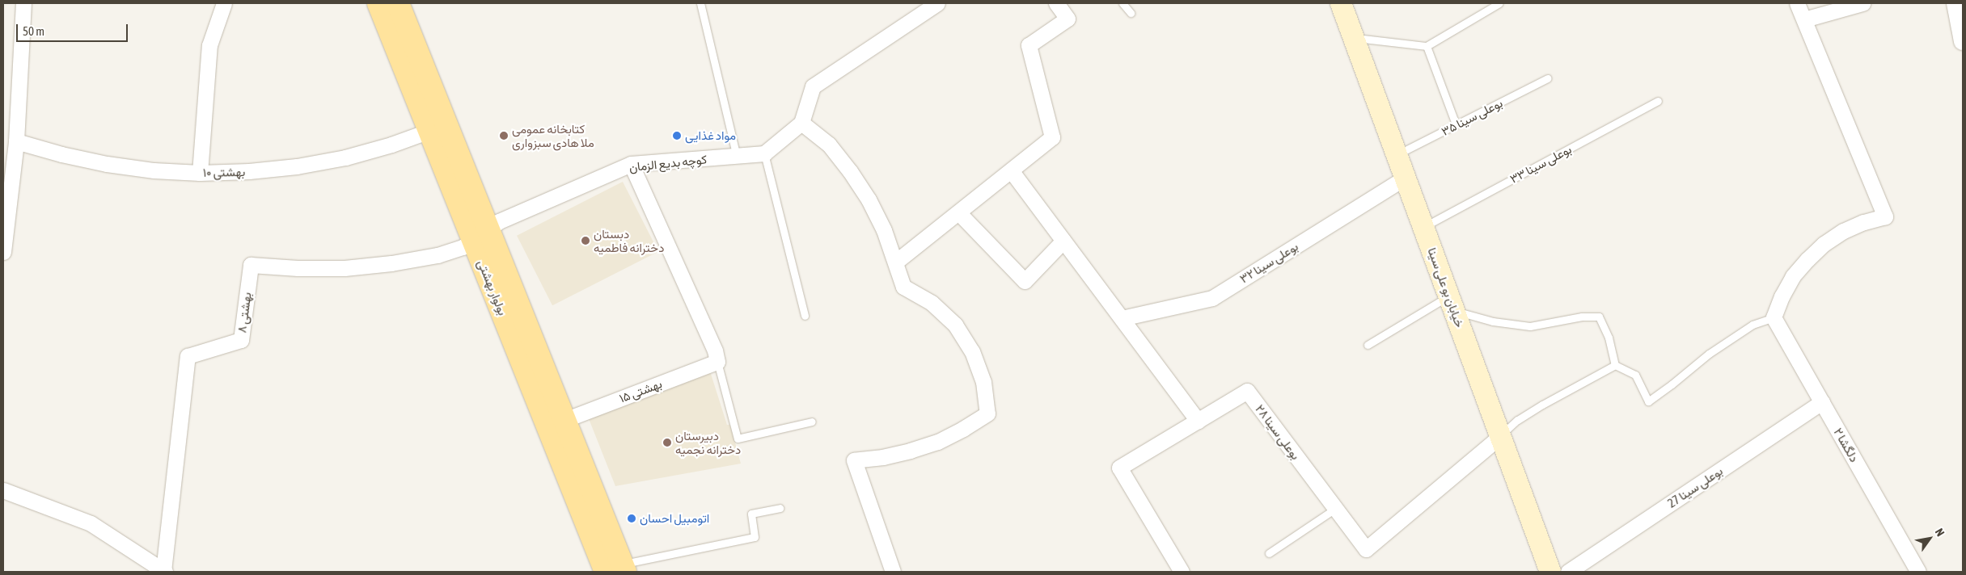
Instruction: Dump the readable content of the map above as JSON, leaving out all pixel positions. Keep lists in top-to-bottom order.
{
  "streets": {
    "main road": ["بولوار بهشتی", "خیابان بو علی سینا"],
    "street": [
      "کوچه بدیع الزمان",
      "بهشتی ۱۰",
      "بوعلی سینا ۳۲",
      "بهشتی ۸",
      "بهشتی ۱۵",
      "بوعلی سینا ۲۸",
      "دلگشا ۲",
      "بوعلی سینا 27"
    ],
    "lane": ["بوعلی سینا ۳۵", "بوعلی سینا ۳۳"]
  },
  "crossings": [
    ["بوعلی سینا ۳۵", "خیابان بو علی سینا"],
    ["کوچه بدیع الزمان", "بولوار بهشتی"],
    ["کوچه بدیع الزمان", "بهشتی ۸"],
    ["بوعلی سینا ۳۳", "خیابان بو علی سینا"],
    ["بهشتی ۱۰", "بولوار بهشتی"],
    ["بوعلی سینا ۳۲", "خیابان بو علی سینا"],
    ["بولوار بهشتی", "بهشتی ۸"],
    ["بولوار بهشتی", "بهشتی ۱۵"],
    ["خیابان بو علی سینا", "بوعلی سینا ۲۸"],
    ["دلگشا ۲", "بوعلی سینا 27"]
  ],
  "places": [
    "کتابخانه عمومی ملا هادی سبزواری",
    "مواد غذایی",
    "دبستان دخترانه فاطمیه",
    "دبیرستان دخترانه نجمیه",
    "اتومبیل احسان"
  ],
  "scale_bar": "50 m",
  "north": "top right"
}
